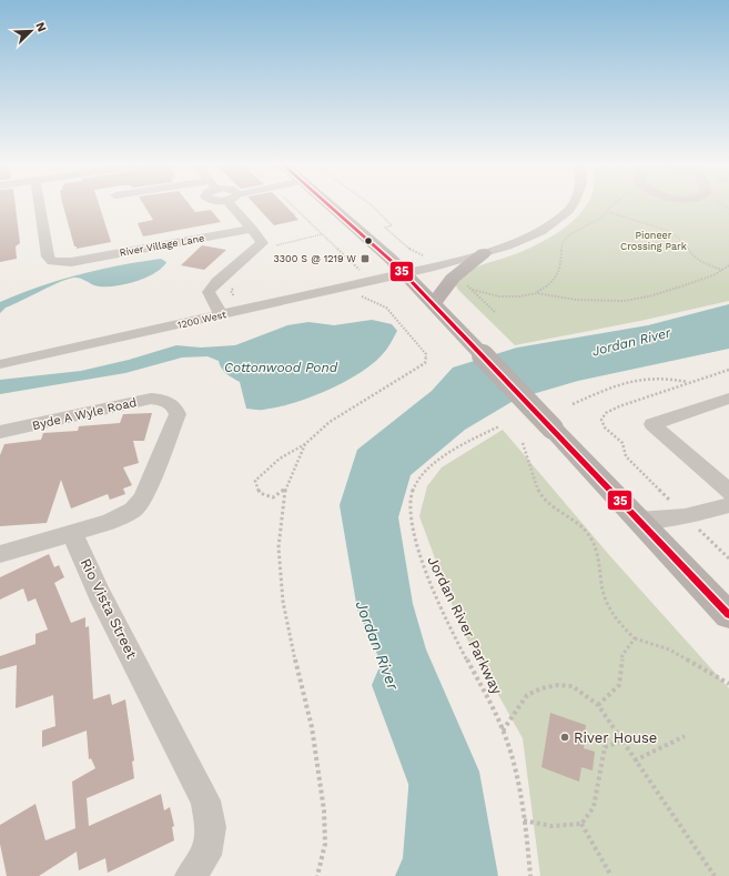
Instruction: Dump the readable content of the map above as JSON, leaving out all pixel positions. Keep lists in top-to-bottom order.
{
  "streets": {
    "street": [
      "River Village Lane",
      "1200 West",
      "Byde A Wyle Road",
      "Rio Vista Street"
    ],
    "path": ["Jordan River Parkway"]
  },
  "crossings": [
    ["Byde A Wyle Road", "Rio Vista Street"]
  ],
  "water": ["Jordan River", "Cottonwood Pond"],
  "parks": ["Pioneer Crossing Park"],
  "places": {
    "transit": ["3300 S @ 1219 W"],
    "other": ["River House"]
  },
  "lines": ["transit line 35"],
  "north": "top right"
}
